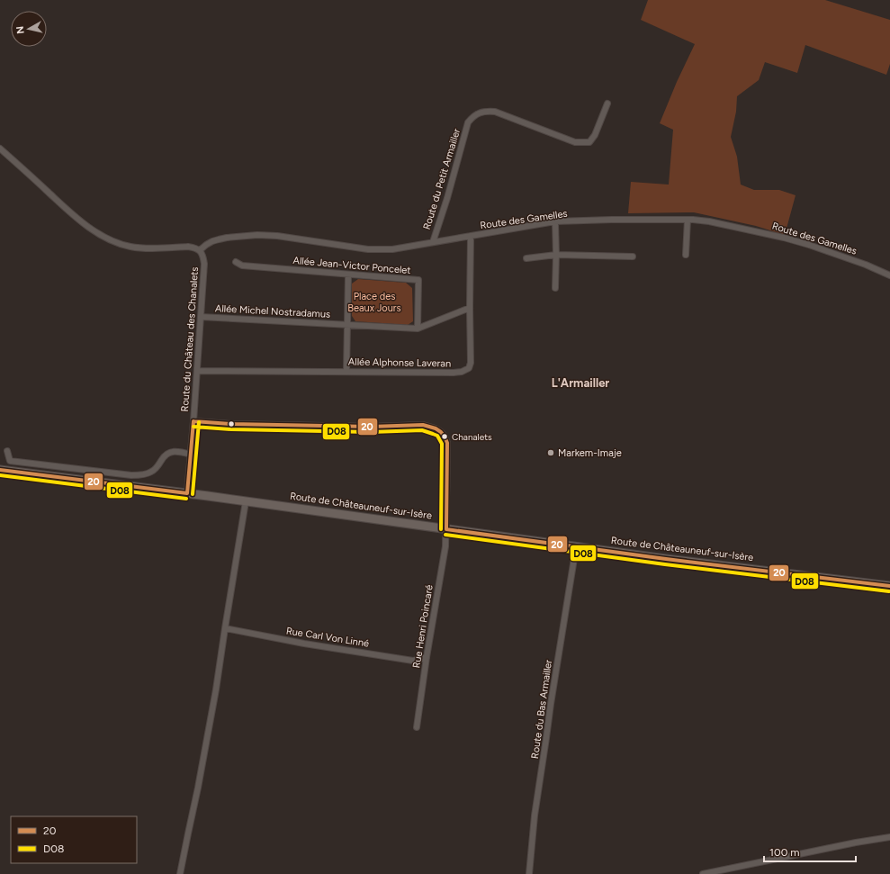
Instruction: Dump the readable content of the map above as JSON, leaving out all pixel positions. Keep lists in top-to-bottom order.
{
  "streets": {
    "main road": ["Route de Châteauneuf-sur-Isère"],
    "street": [
      "Route du Petit Armailler",
      "Route des Gamelles",
      "Allée Jean-Victor Poncelet",
      "Allée Michel Nostradamus",
      "Route du Château des Chanalets",
      "Allée Alphonse Laveran",
      "Rue Henri Poincaré",
      "Rue Carl Von Linné",
      "Route du Bas Armailler"
    ]
  },
  "crossings": [
    ["Route du Petit Armailler", "Route des Gamelles"],
    ["Route des Gamelles", "Route du Château des Chanalets"],
    ["Route des Gamelles", "Allée Alphonse Laveran"],
    ["Allée Jean-Victor Poncelet", "Allée Michel Nostradamus"],
    ["Allée Michel Nostradamus", "Route du Château des Chanalets"],
    ["Allée Michel Nostradamus", "Allée Alphonse Laveran"],
    ["Route du Château des Chanalets", "Allée Alphonse Laveran"],
    ["Route du Château des Chanalets", "Route de Châteauneuf-sur-Isère"],
    ["Route du Château des Chanalets", "Rue Henri Poincaré"],
    ["Route de Châteauneuf-sur-Isère", "Rue Henri Poincaré"],
    ["Route de Châteauneuf-sur-Isère", "Route du Bas Armailler"],
    ["Rue Henri Poincaré", "Rue Carl Von Linné"]
  ],
  "districts": ["L'Armailler"],
  "parks": ["Place des Beaux Jours"],
  "places": ["Chanalets", "Markem-Imaje"],
  "lines": ["transit line 20", "transit line D08"],
  "legend": ["20", "D08"],
  "scale_bar": "100 m",
  "north": "left"
}
